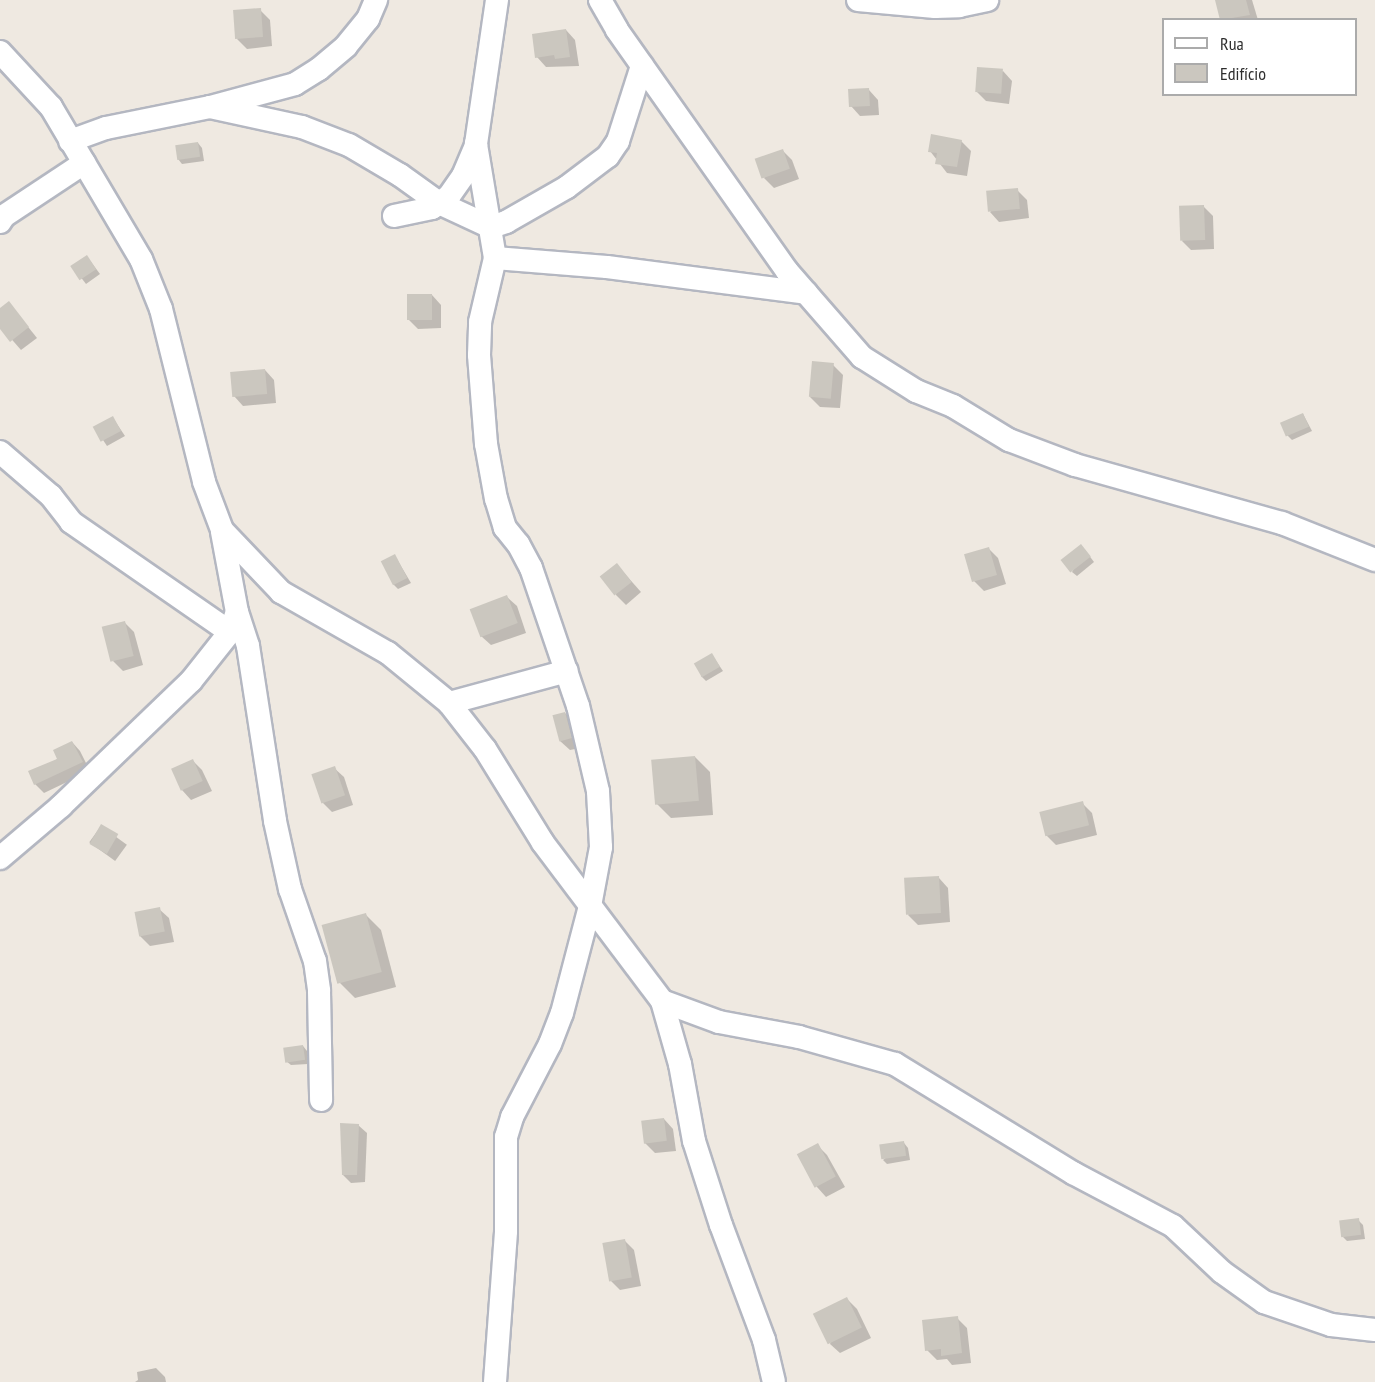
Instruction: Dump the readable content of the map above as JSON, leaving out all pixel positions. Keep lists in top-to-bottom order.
{
  "legend": ["Rua", "Edifício"]
}
